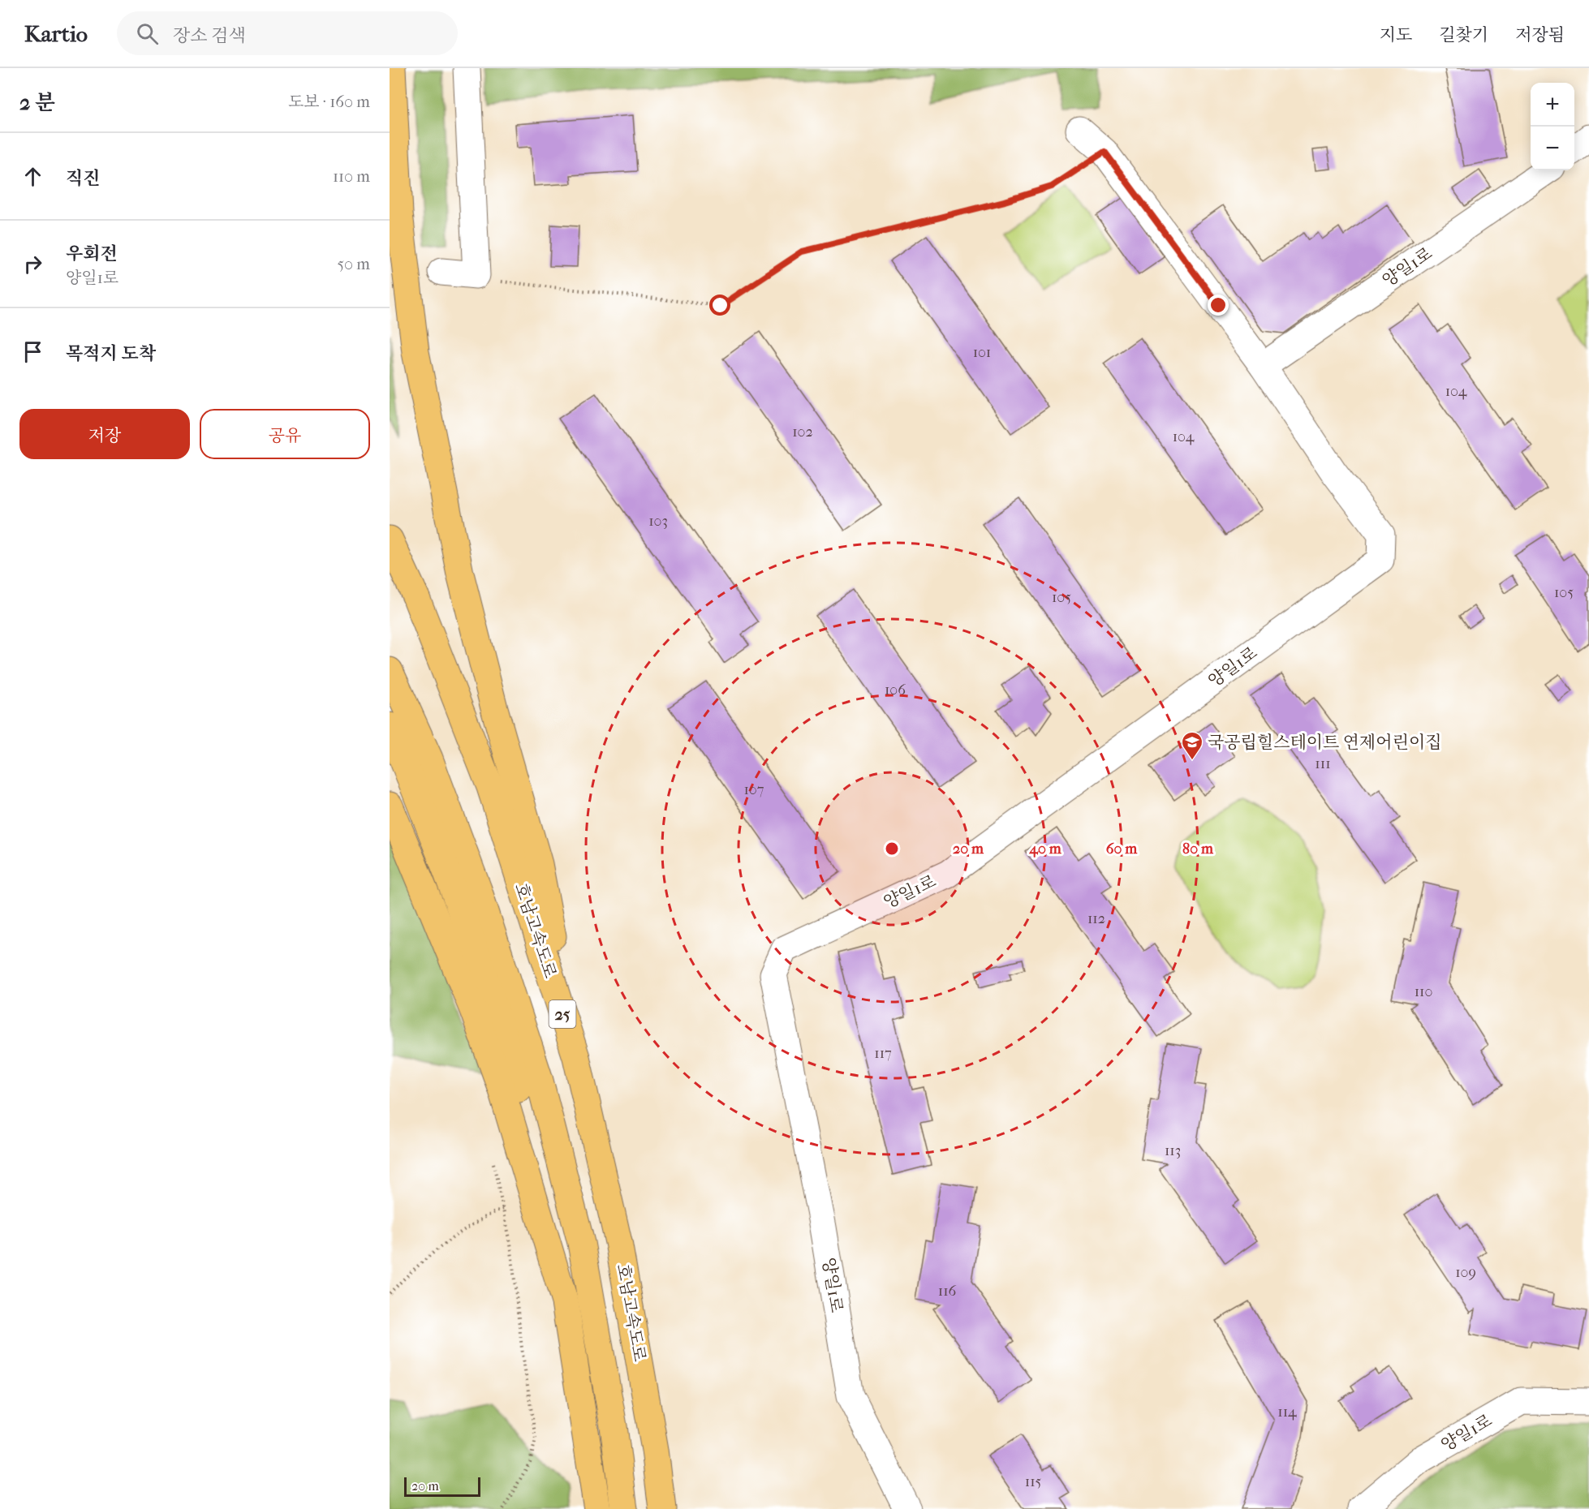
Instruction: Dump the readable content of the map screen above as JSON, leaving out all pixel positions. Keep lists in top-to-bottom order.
{
  "streets": {
    "highway": ["호남고속도로", "25"],
    "street": ["양일1로"]
  },
  "places": {
    "school or university": ["국공립힐스테이트 연제어린이집"]
  },
  "house_numbers": [
    "101",
    "104",
    "102",
    "104",
    "103",
    "105",
    "105",
    "106",
    "111",
    "107",
    "112",
    "110",
    "117",
    "113",
    "109",
    "116",
    "114",
    "115"
  ],
  "scale_bar": "20 m",
  "page": {
    "header": "Kartio",
    "search": "장소 검색",
    "nav": ["지도", "길찾기", "저장됨"],
    "heading": ["2 분", "도보 · 160 m"],
    "map_buttons": ["+", "−"],
    "list": [
      ["직진", "110 m"],
      ["우회전", "양일1로", "50 m"],
      "목적지 도착"
    ],
    "buttons": ["저장", "공유"],
    "scale": "20 m"
  },
  "rings": [
    "20 m",
    "40 m",
    "60 m",
    "80 m"
  ]
}
